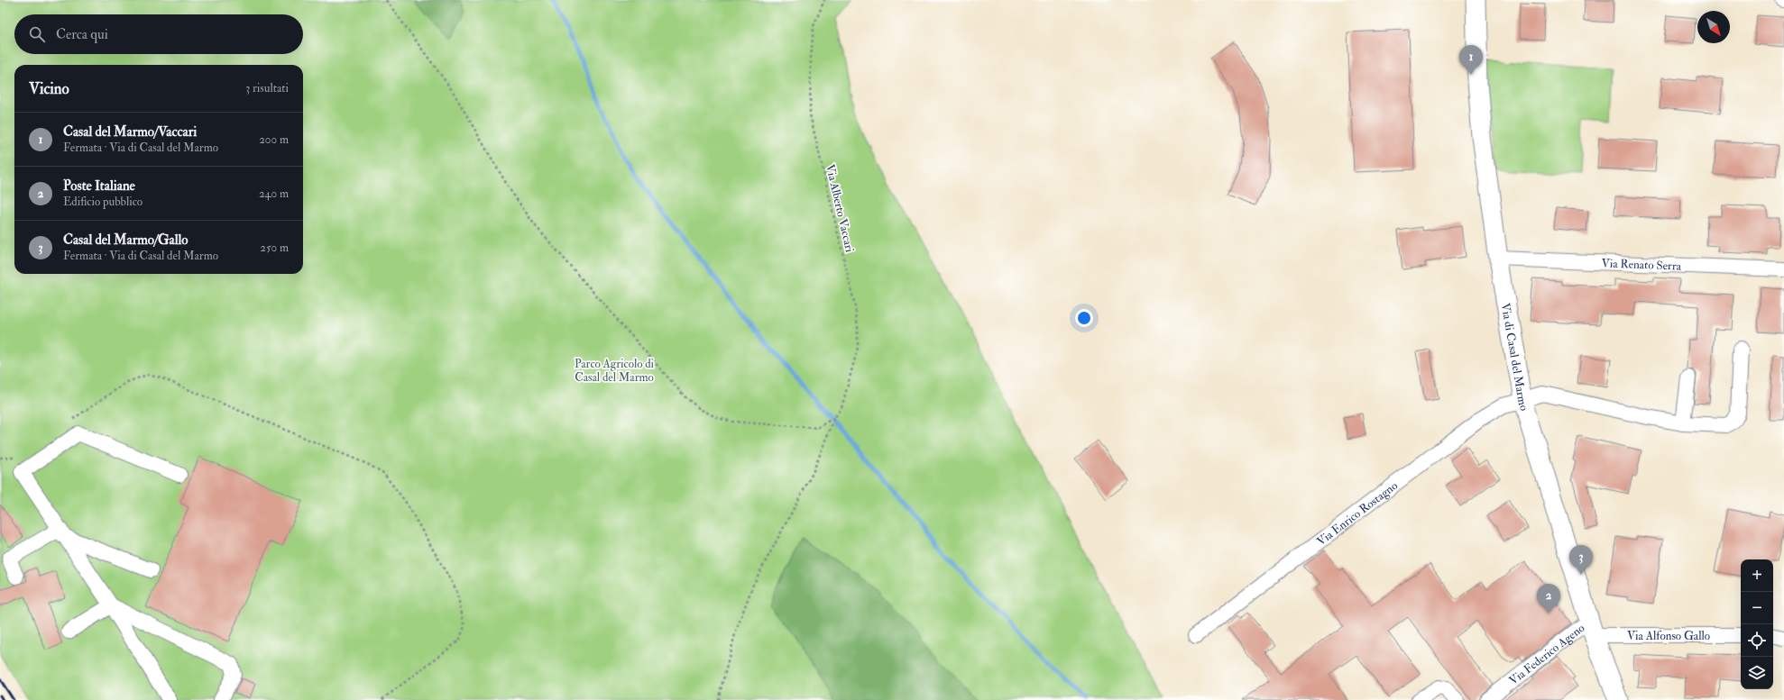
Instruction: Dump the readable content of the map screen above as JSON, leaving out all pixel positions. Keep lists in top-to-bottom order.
{
  "streets": {
    "main road": ["Via di Casal del Marmo"],
    "street": [
      "Via Renato Serra",
      "Via Enrico Rostagno",
      "Via Alfonso Gallo",
      "Via Federico Ageno"
    ],
    "path": ["Via Alberto Vaccari"]
  },
  "crossings": [
    ["Via Renato Serra", "Via di Casal del Marmo"],
    ["Via di Casal del Marmo", "Via Enrico Rostagno"],
    ["Via di Casal del Marmo", "Via Alfonso Gallo"],
    ["Via di Casal del Marmo", "Via Federico Ageno"],
    ["Via Alfonso Gallo", "Via Federico Ageno"]
  ],
  "parks": ["Parco Agricolo di Casal del Marmo"],
  "north": "bottom right",
  "page": {
    "search": "Cerca qui",
    "pins": ["1", "3", "2"],
    "heading": ["Vicino", "3 risultati"],
    "list": [
      {
        "mark": "1",
        "name": "Casal del Marmo/Vaccari",
        "note": "Fermata · Via di Casal del Marmo",
        "value": "200 m"
      },
      {
        "mark": "2",
        "name": "Poste Italiane",
        "note": "Edificio pubblico",
        "value": "240 m"
      },
      {
        "mark": "3",
        "name": "Casal del Marmo/Gallo",
        "note": "Fermata · Via di Casal del Marmo",
        "value": "250 m"
      }
    ],
    "map_buttons": ["+", "−"]
  }
}
